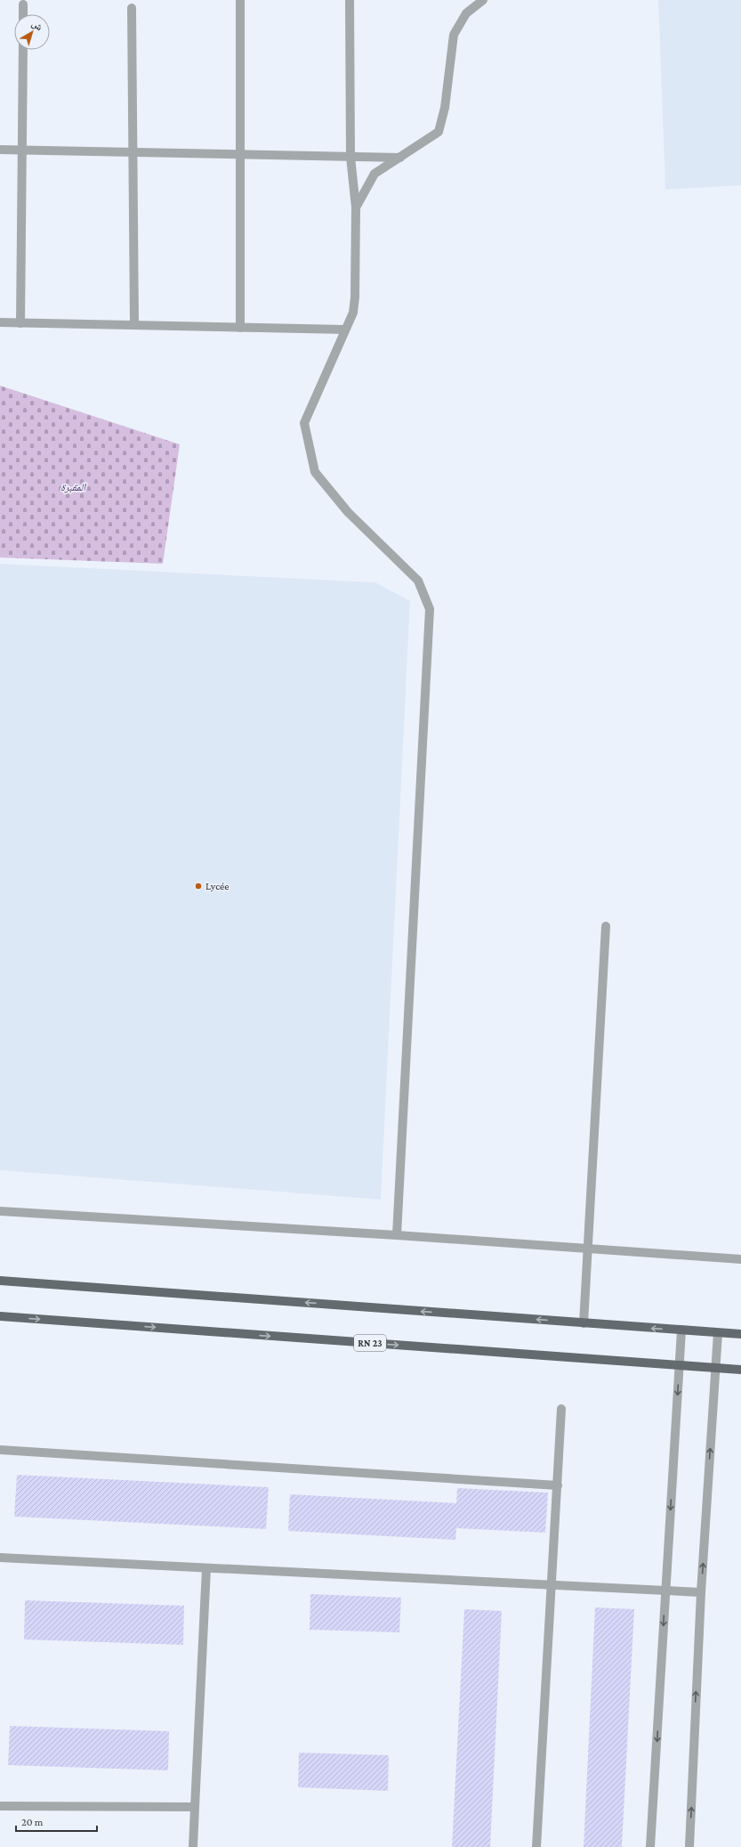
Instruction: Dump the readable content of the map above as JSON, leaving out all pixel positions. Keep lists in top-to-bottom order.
{
  "streets": {
    "main road": ["RN 23"]
  },
  "parks": ["المقبرة"],
  "places": ["Lycée"],
  "scale_bar": "20 m",
  "north": "top right"
}
